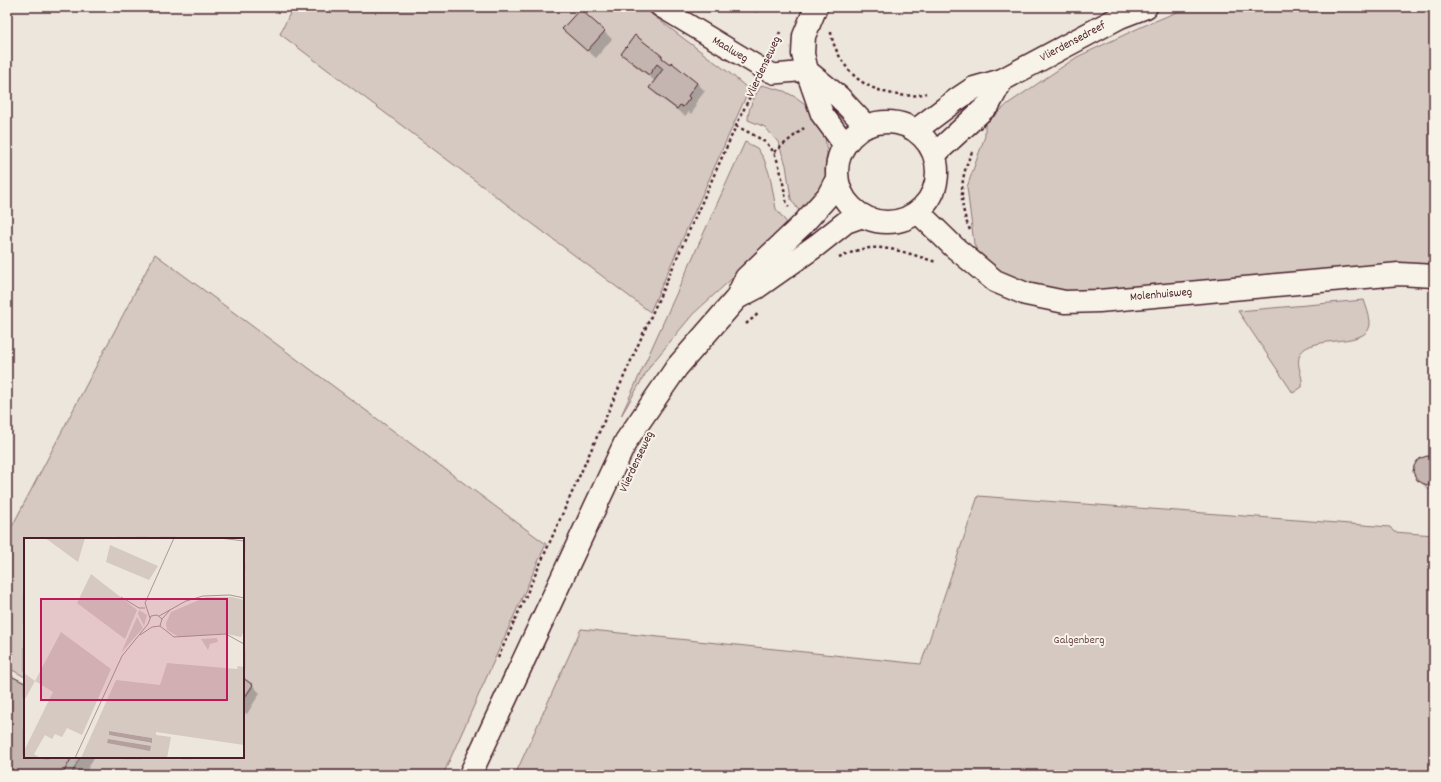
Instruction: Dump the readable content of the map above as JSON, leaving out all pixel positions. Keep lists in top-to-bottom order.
{
  "streets": {
    "main road": ["Vlierdensedreef", "Vlierdenseweg", "Molenhuisweg"],
    "street": ["Maalweg"]
  },
  "crossings": [
    ["Vlierdensedreef", "Vlierdenseweg"],
    ["Vlierdensedreef", "Molenhuisweg"],
    ["Maalweg", "Vlierdenseweg"],
    ["Vlierdenseweg", "Molenhuisweg"]
  ],
  "parks": ["Galgenberg"]
}
